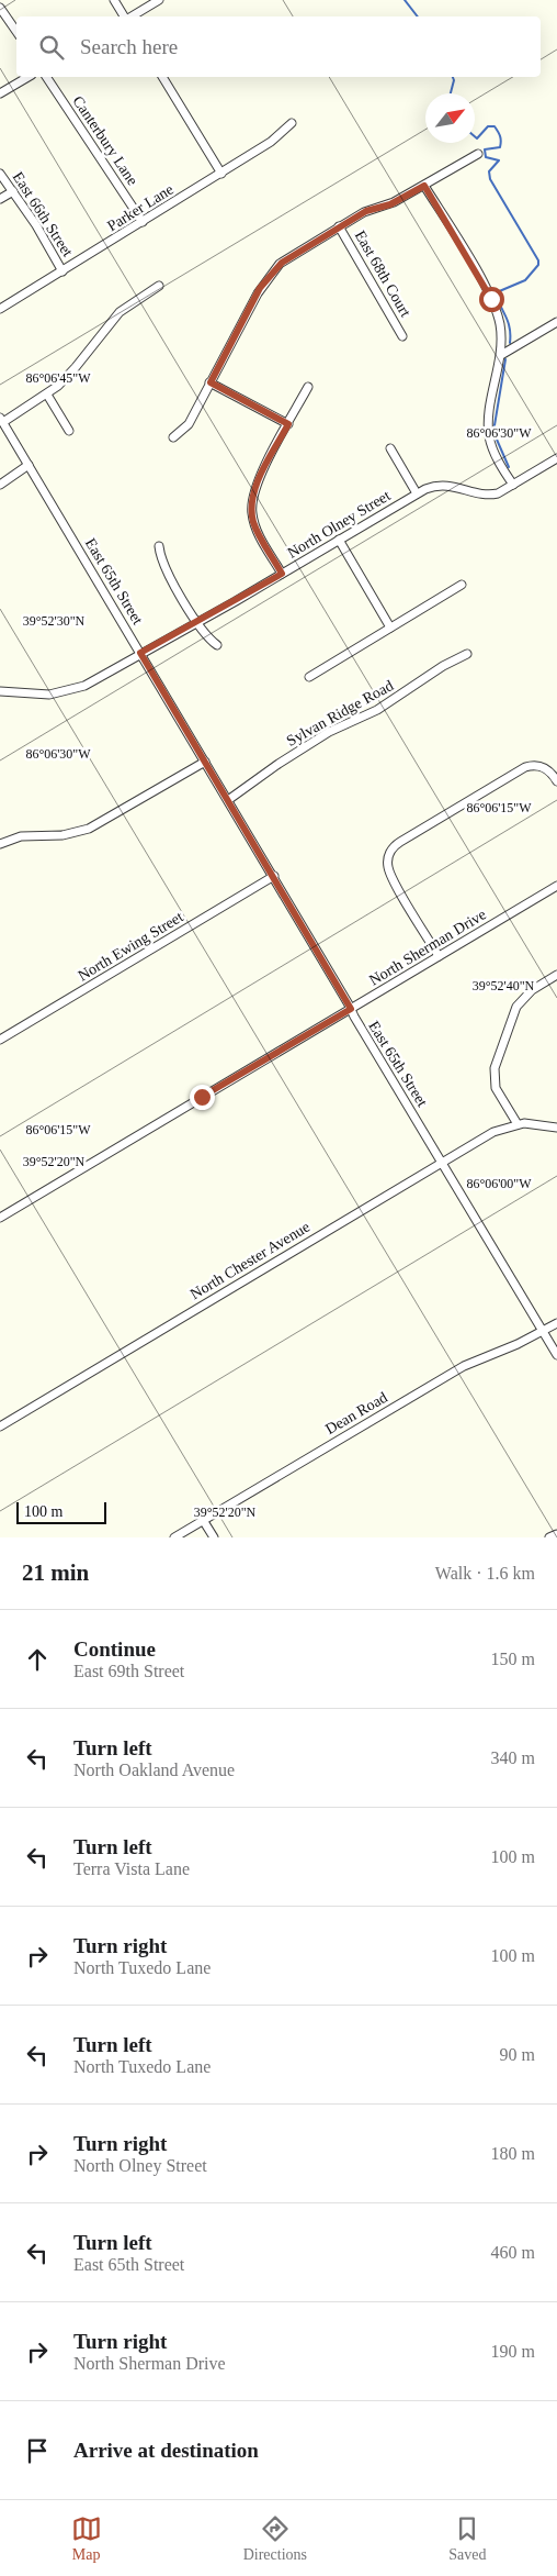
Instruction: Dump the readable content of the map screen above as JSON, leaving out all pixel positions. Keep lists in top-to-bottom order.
{
  "streets": {
    "street": [
      "Canterbury Lane",
      "Parker Lane",
      "East 66th Street",
      "East 68th Court",
      "North Olney Street",
      "East 65th Street",
      "Sylvan Ridge Road",
      "North Ewing Street",
      "North Sherman Drive",
      "North Chester Avenue",
      "Dean Road"
    ]
  },
  "crossings": [
    ["Canterbury Lane", "Parker Lane"],
    ["Parker Lane", "East 66th Street"],
    ["North Olney Street", "East 65th Street"],
    ["East 65th Street", "Sylvan Ridge Road"],
    ["East 65th Street", "North Ewing Street"],
    ["East 65th Street", "North Sherman Drive"],
    ["East 65th Street", "North Chester Avenue"],
    ["East 65th Street", "Dean Road"]
  ],
  "scale_bar": "100 m",
  "north": "top right",
  "page": {
    "search": "Search here",
    "scale": "100 m",
    "heading": ["21 min", "Walk · 1.6 km"],
    "list": [
      ["Continue", "East 69th Street", "150 m"],
      ["Turn left", "North Oakland Avenue", "340 m"],
      ["Turn left", "Terra Vista Lane", "100 m"],
      ["Turn right", "North Tuxedo Lane", "100 m"],
      ["Turn left", "North Tuxedo Lane", "90 m"],
      ["Turn right", "North Olney Street", "180 m"],
      ["Turn left", "East 65th Street", "460 m"],
      ["Turn right", "North Sherman Drive", "190 m"],
      "Arrive at destination"
    ],
    "nav": ["Map", "Directions", "Saved"]
  },
  "coordinates": [
    "86°06'45\"W",
    "86°06'30\"W",
    "39°52'30\"N",
    "86°06'15\"W",
    "39°52'40\"N",
    "39°52'20\"N",
    "86°06'00\"W"
  ]
}
